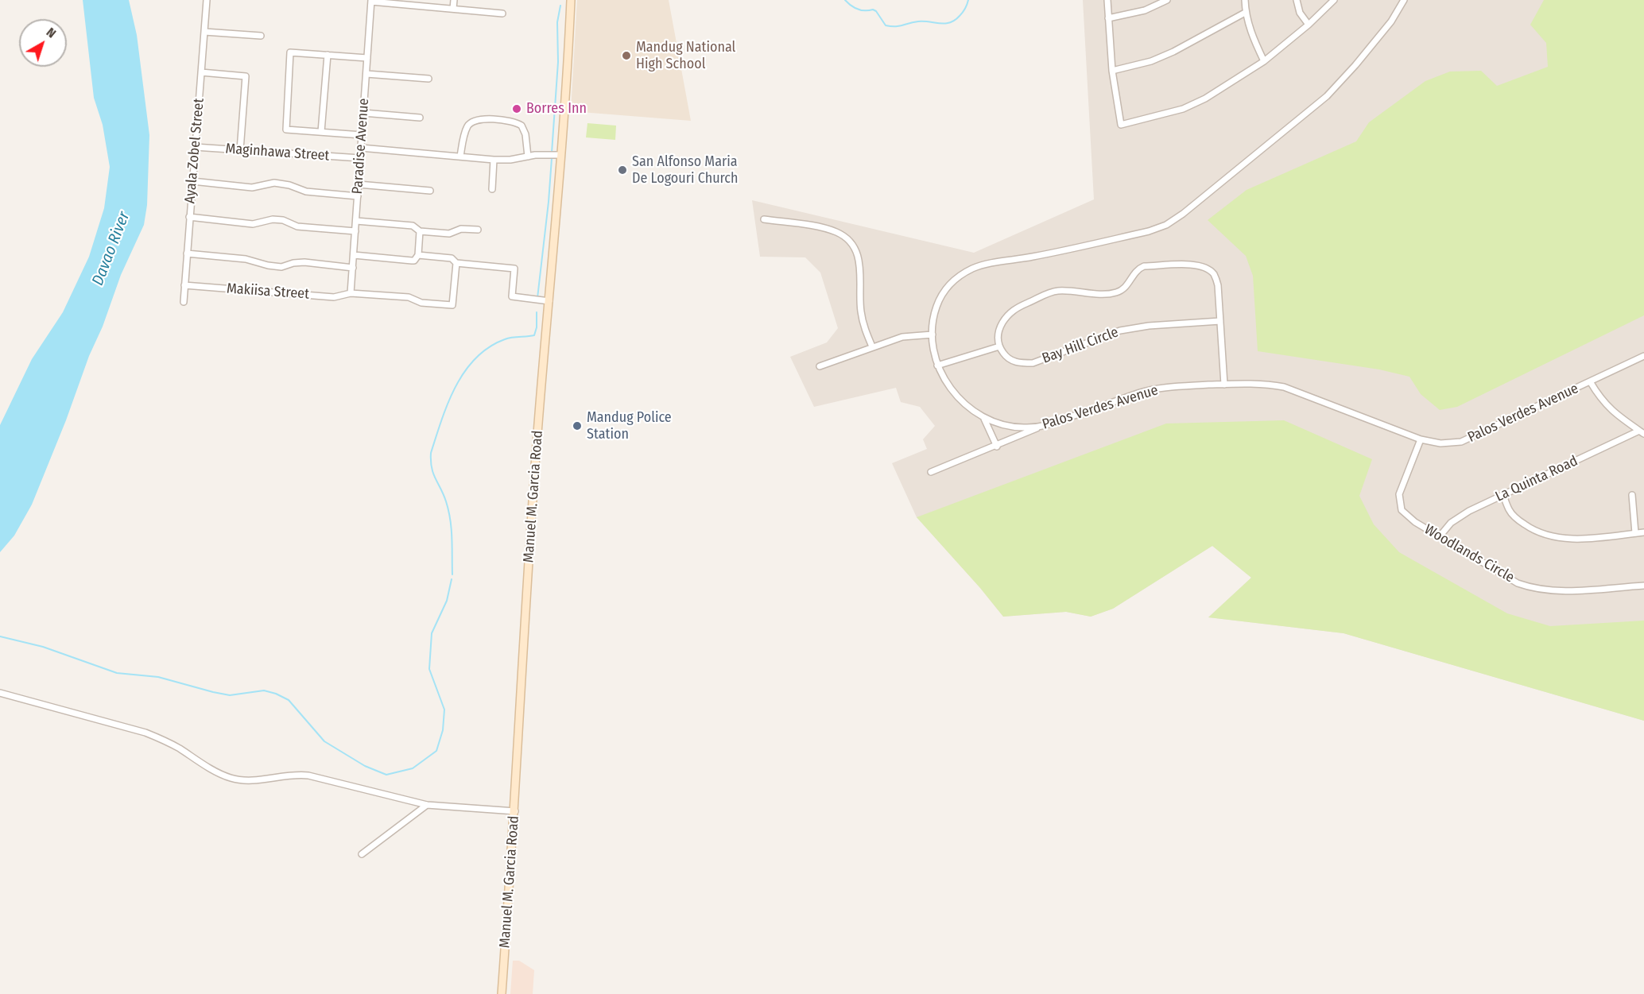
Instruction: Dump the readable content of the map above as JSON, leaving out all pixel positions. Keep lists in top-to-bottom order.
{
  "streets": {
    "main road": ["Manuel M. Garcia Road"],
    "street": [
      "Paradise Avenue",
      "Ayala Zobel Street",
      "Maginhawa Street",
      "Makiisa Street",
      "Bay Hill Circle",
      "Palos Verdes Avenue",
      "La Quinta Road",
      "Woodlands Circle"
    ]
  },
  "crossings": [
    ["Paradise Avenue", "Maginhawa Street"],
    ["Paradise Avenue", "Makiisa Street"],
    ["Ayala Zobel Street", "Maginhawa Street"],
    ["Ayala Zobel Street", "Makiisa Street"],
    ["Palos Verdes Avenue", "Woodlands Circle"],
    ["La Quinta Road", "Woodlands Circle"]
  ],
  "water": ["Davao River"],
  "places": [
    "Mandug National High School",
    "Borres Inn",
    "San Alfonso Maria De Logouri Church",
    "Mandug Police Station"
  ],
  "north": "top right"
}
